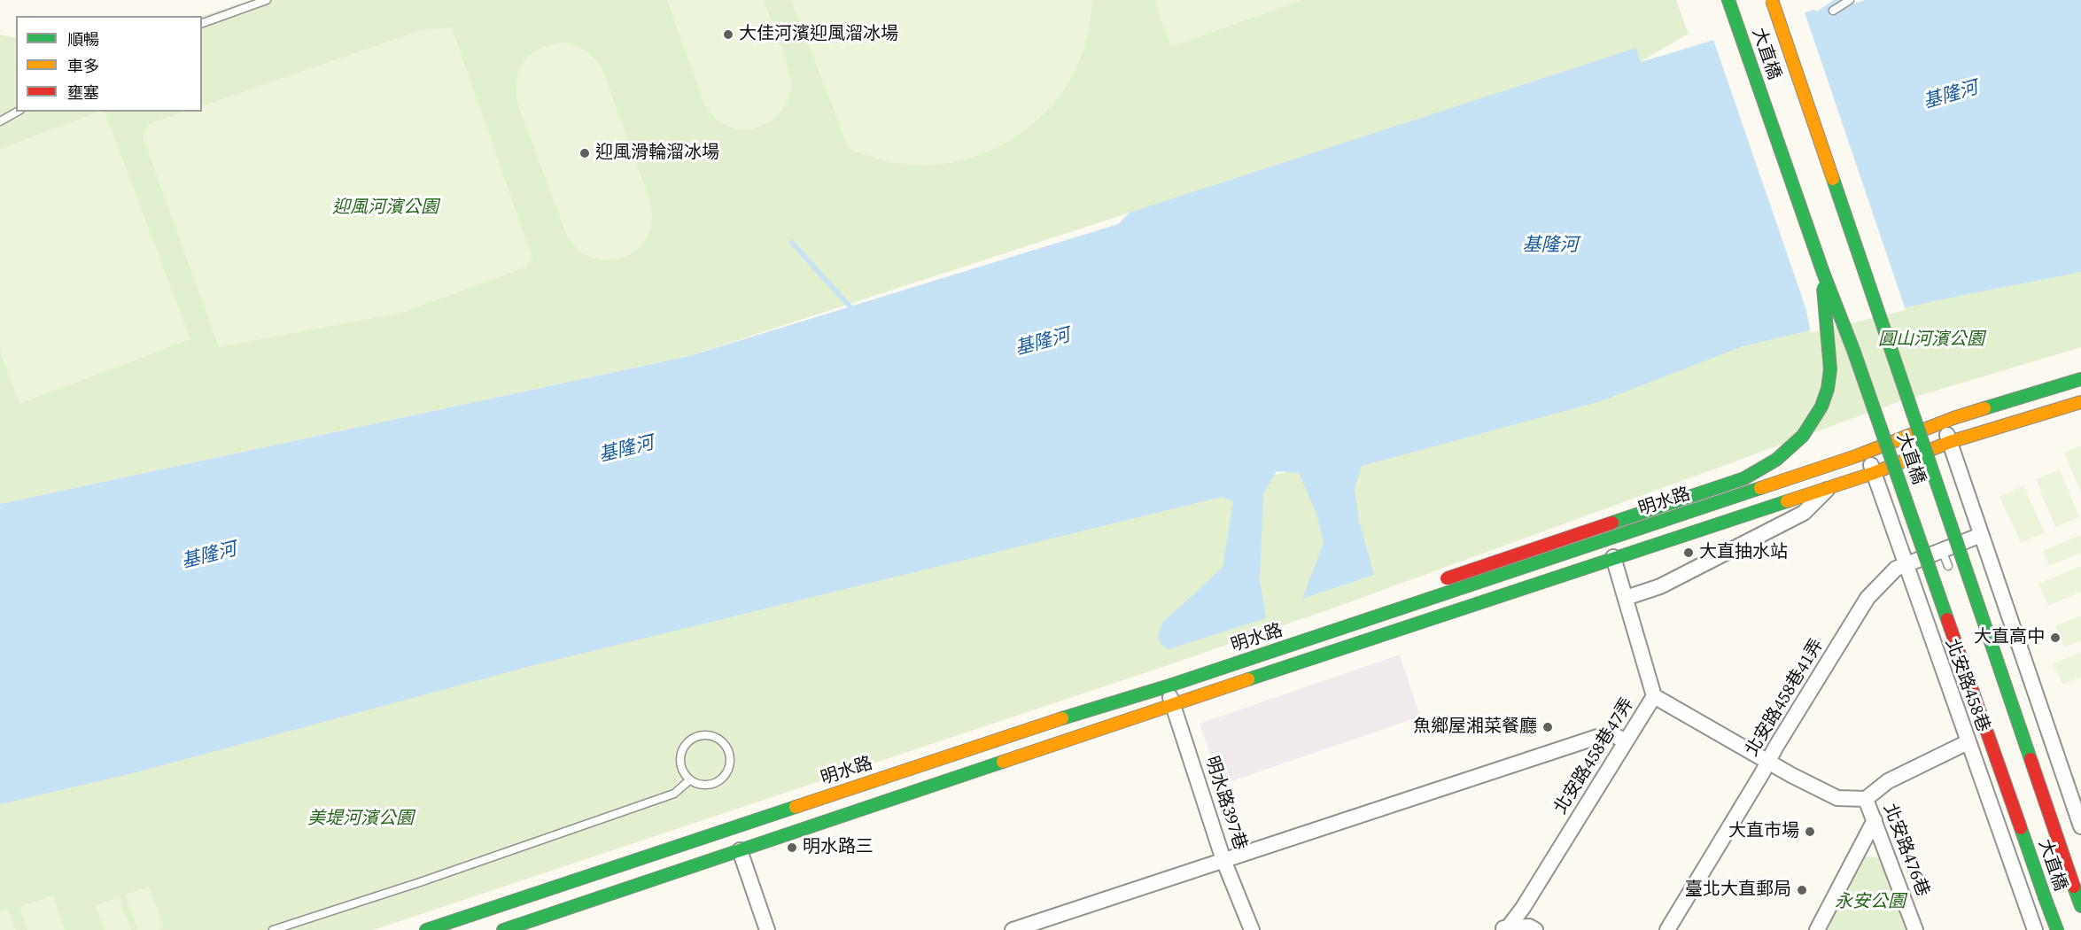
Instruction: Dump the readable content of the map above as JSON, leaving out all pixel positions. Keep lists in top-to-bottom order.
{
  "streets": {
    "main road": ["大直橋", "明水路"],
    "street": [
      "北安路458巷",
      "北安路458巷41弄",
      "北安路458巷47弄",
      "明水路397巷",
      "北安路476巷"
    ]
  },
  "crossings": [
    ["明水路", "北安路458巷"],
    ["明水路", "明水路397巷"],
    ["北安路458巷", "北安路458巷41弄"],
    ["北安路458巷41弄", "北安路476巷"],
    ["北安路458巷47弄", "北安路476巷"]
  ],
  "water": ["基隆河"],
  "parks": [
    "迎風河濱公園",
    "圓山河濱公園",
    "美堤河濱公園",
    "永安公園"
  ],
  "places": [
    "大佳河濱迎風溜冰場",
    "迎風滑輪溜冰場",
    "大直抽水站",
    "大直高中",
    "魚鄉屋湘菜餐廳",
    "大直市場",
    "明水路三",
    "臺北大直郵局"
  ],
  "legend": ["順暢", "車多", "壅塞"]
}
